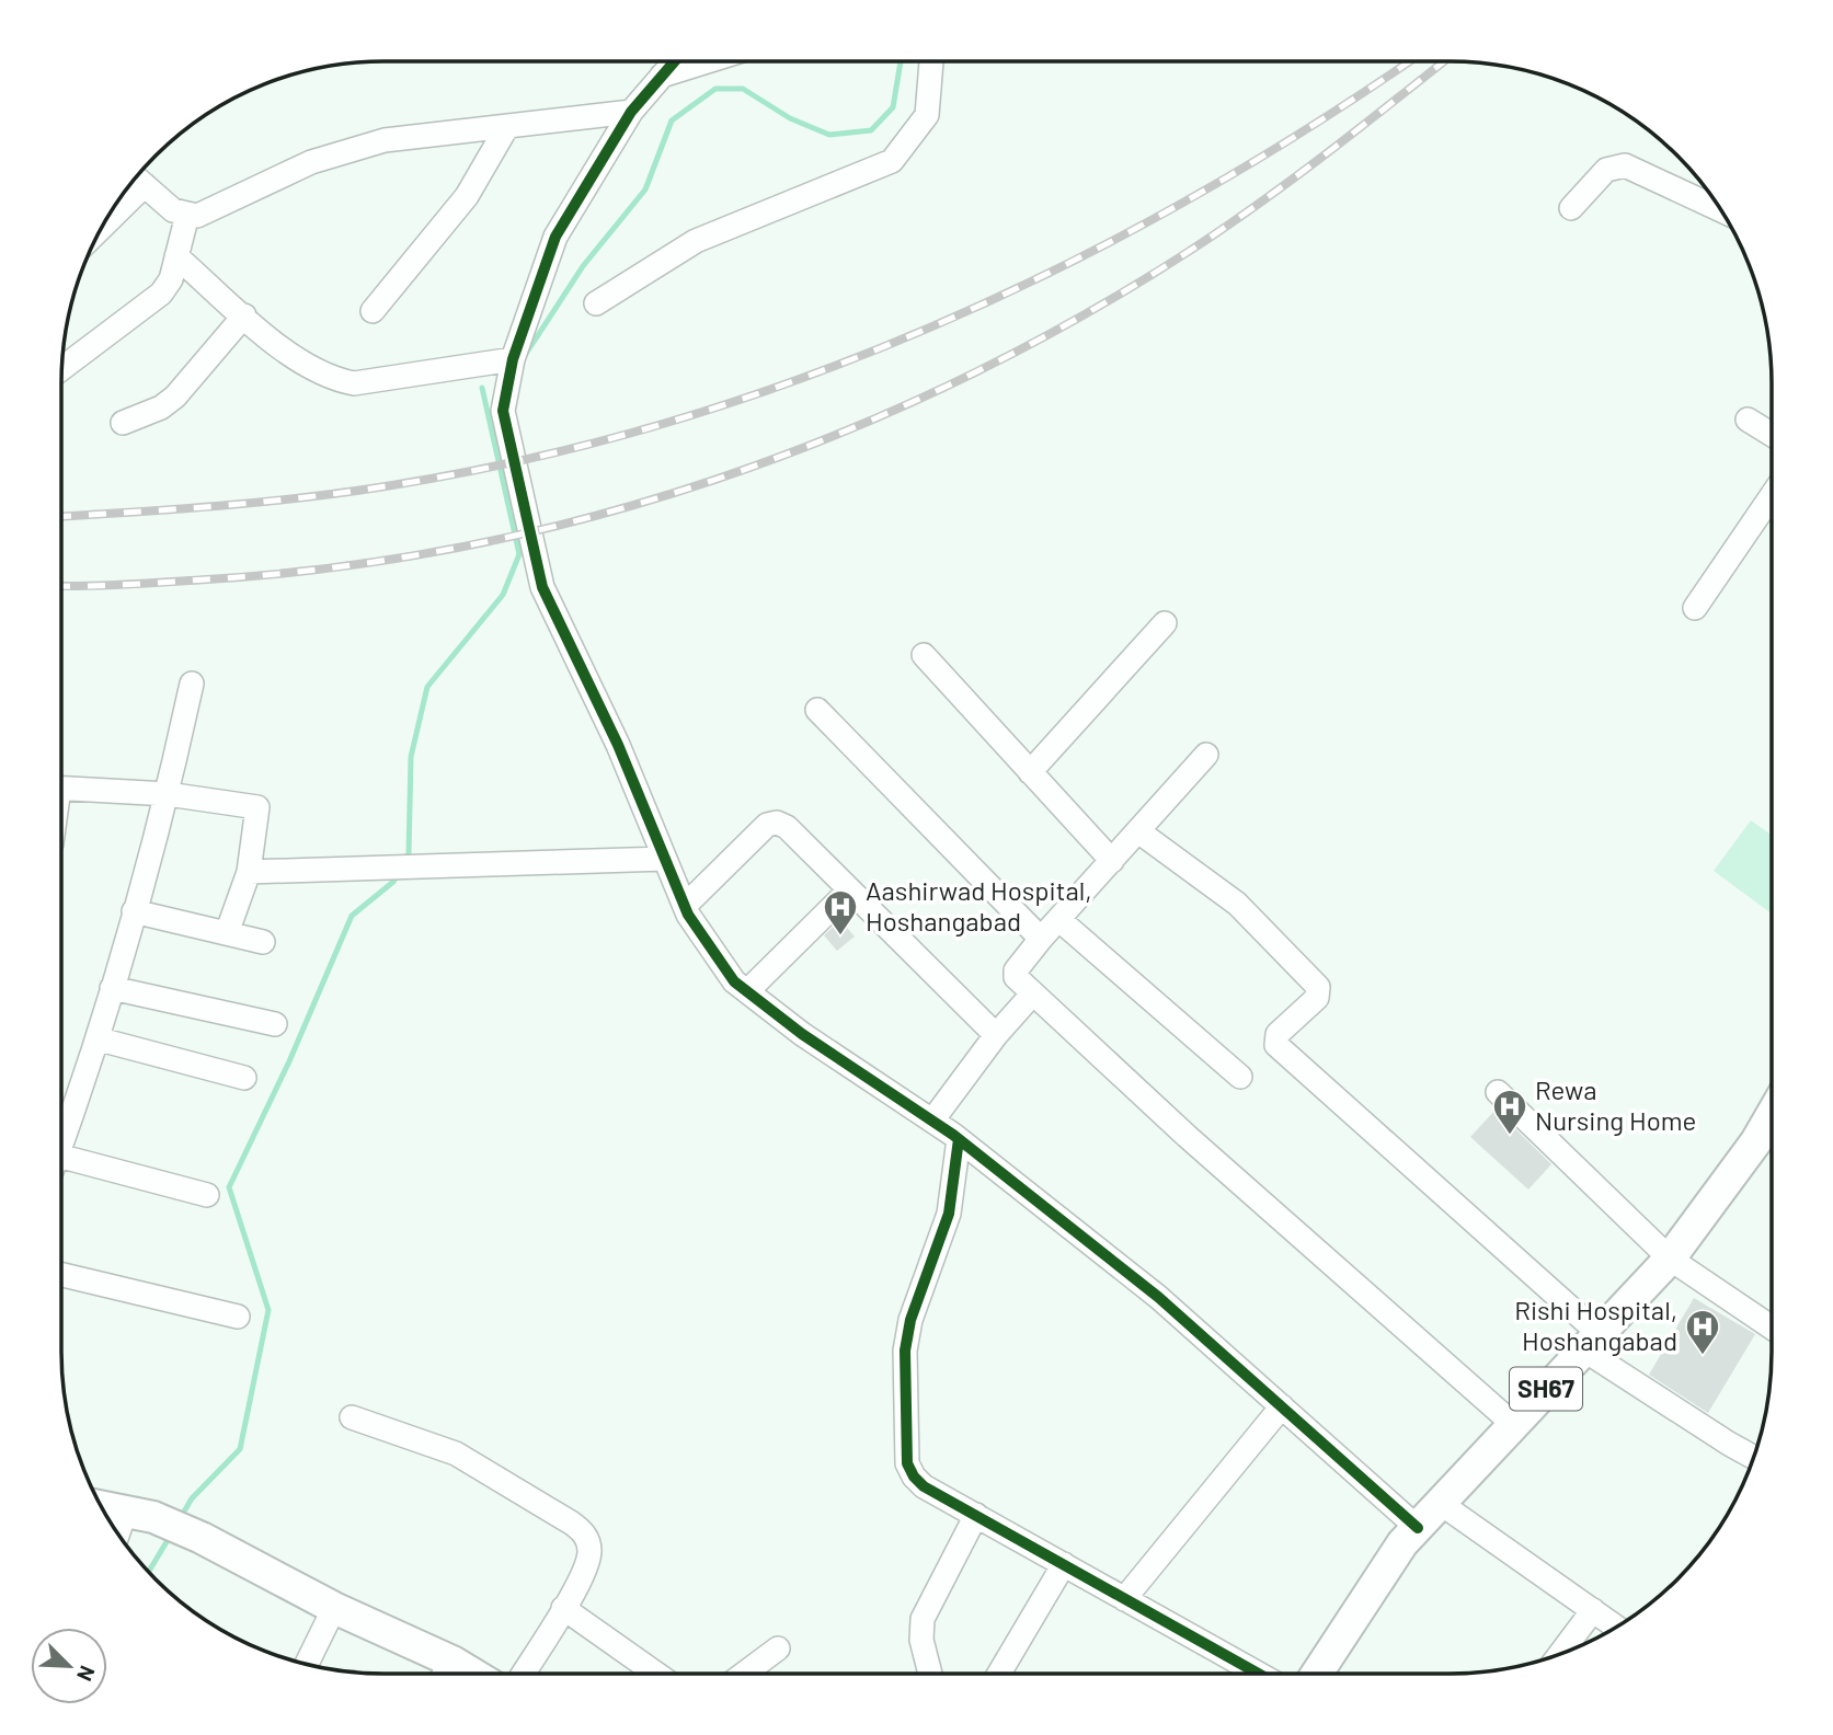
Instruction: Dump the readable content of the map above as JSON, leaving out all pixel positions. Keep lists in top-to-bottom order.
{
  "streets": {
    "main road": ["SH67"]
  },
  "places": {
    "hospital": ["Aashirwad Hospital, Hoshangabad", "Rewa Nursing Home", "Rishi Hospital, Hoshangabad"]
  },
  "north": "bottom right"
}
